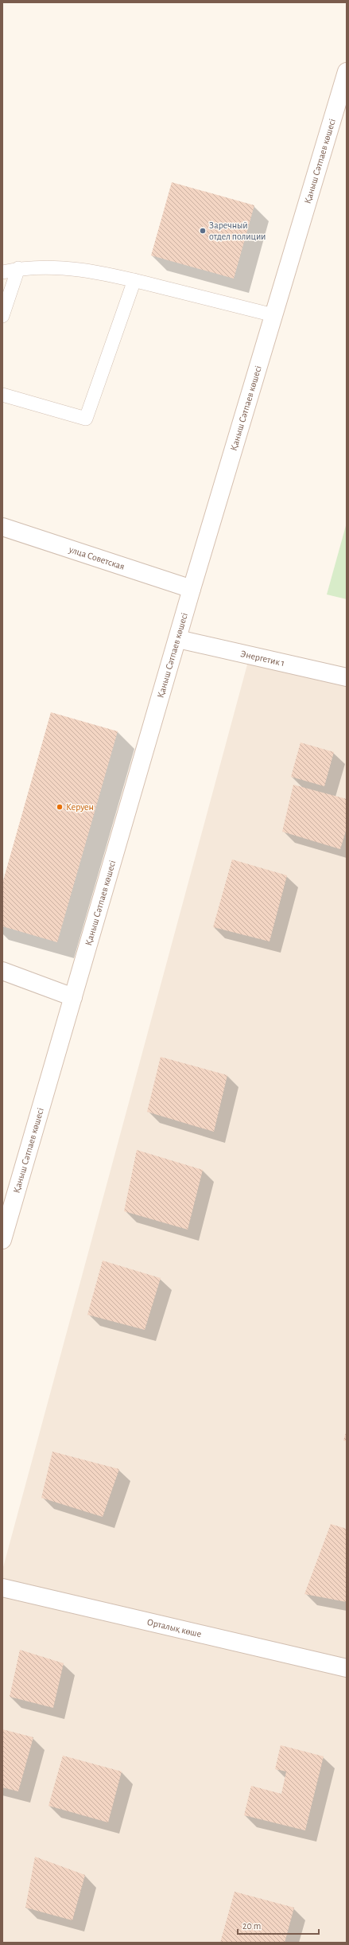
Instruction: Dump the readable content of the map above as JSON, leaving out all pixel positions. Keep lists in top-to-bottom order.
{
  "streets": {
    "street": [
      "Қаныш Сәтпаев көшесі",
      "улца Советская",
      "Энергетик 1",
      "Орталық көше"
    ]
  },
  "crossings": [
    ["Қаныш Сәтпаев көшесі", "улца Советская"],
    ["Қаныш Сәтпаев көшесі", "Энергетик 1"]
  ],
  "places": ["Заречный отдел полиции", "Керуен"],
  "scale_bar": "20 m"
}
